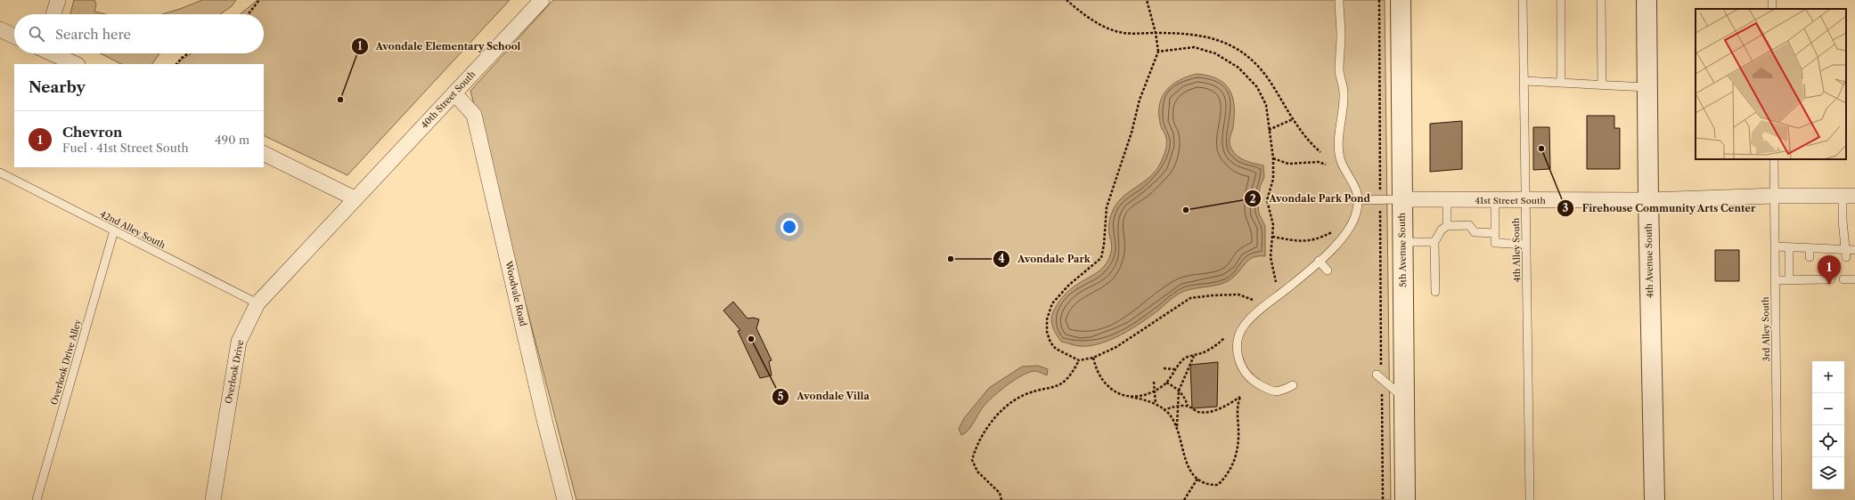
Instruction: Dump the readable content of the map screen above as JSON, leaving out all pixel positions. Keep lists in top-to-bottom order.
{
  "streets": {
    "street": [
      "40th Street South",
      "41st Street South",
      "5th Avenue South",
      "4th Avenue South",
      "Woodvale Road",
      "Overlook Drive"
    ],
    "lane": [
      "42nd Alley South",
      "4th Alley South",
      "3rd Alley South",
      "Overlook Drive Alley"
    ]
  },
  "crossings": [
    ["40th Street South", "Woodvale Road"],
    ["40th Street South", "Overlook Drive"],
    ["41st Street South", "5th Avenue South"],
    ["41st Street South", "4th Alley South"],
    ["41st Street South", "4th Avenue South"],
    ["41st Street South", "3rd Alley South"],
    ["42nd Alley South", "Overlook Drive Alley"],
    ["42nd Alley South", "Overlook Drive"]
  ],
  "places": [
    "Avondale Elementary School",
    "Firehouse Community Arts Center",
    "Avondale Park Pond",
    "Avondale Park",
    "Avondale Villa"
  ],
  "page": {
    "search": "Search here",
    "heading": "Nearby",
    "list": [
      {
        "mark": "1",
        "name": "Chevron",
        "note": "Fuel · 41st Street South",
        "value": "490 m"
      }
    ],
    "pins": "1",
    "map_buttons": ["+", "−"]
  }
}
